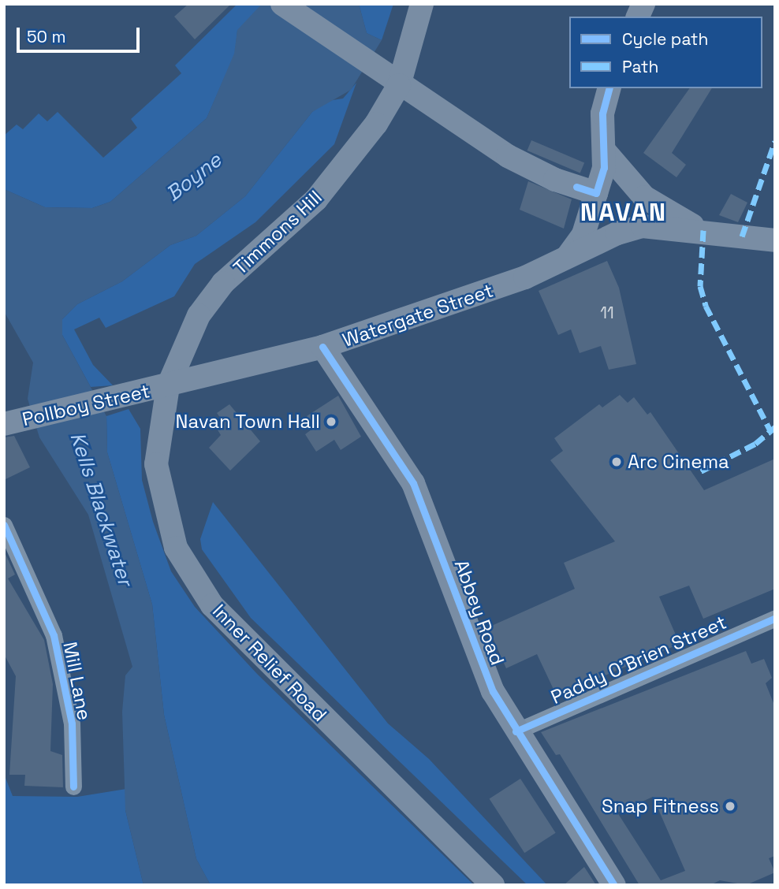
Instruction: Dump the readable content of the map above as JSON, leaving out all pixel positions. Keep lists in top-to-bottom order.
{
  "streets": {
    "main road": [
      "Timmons Hill",
      "Watergate Street",
      "Pollboy Street",
      "Abbey Road",
      "Inner Relief Road"
    ],
    "street": ["Paddy O'Brien Street", "Mill Lane"]
  },
  "crossings": [
    ["Timmons Hill", "Watergate Street"],
    ["Timmons Hill", "Pollboy Street"],
    ["Timmons Hill", "Inner Relief Road"],
    ["Watergate Street", "Pollboy Street"],
    ["Watergate Street", "Abbey Road"],
    ["Watergate Street", "Inner Relief Road"],
    ["Pollboy Street", "Inner Relief Road"],
    ["Abbey Road", "Paddy O'Brien Street"]
  ],
  "districts": ["NAVAN"],
  "water": ["Boyne", "Kells Blackwater"],
  "places": ["Navan Town Hall", "Arc Cinema", "Snap Fitness"],
  "house_numbers": ["11"],
  "legend": ["Cycle path", "Path"],
  "scale_bar": "50 m"
}
